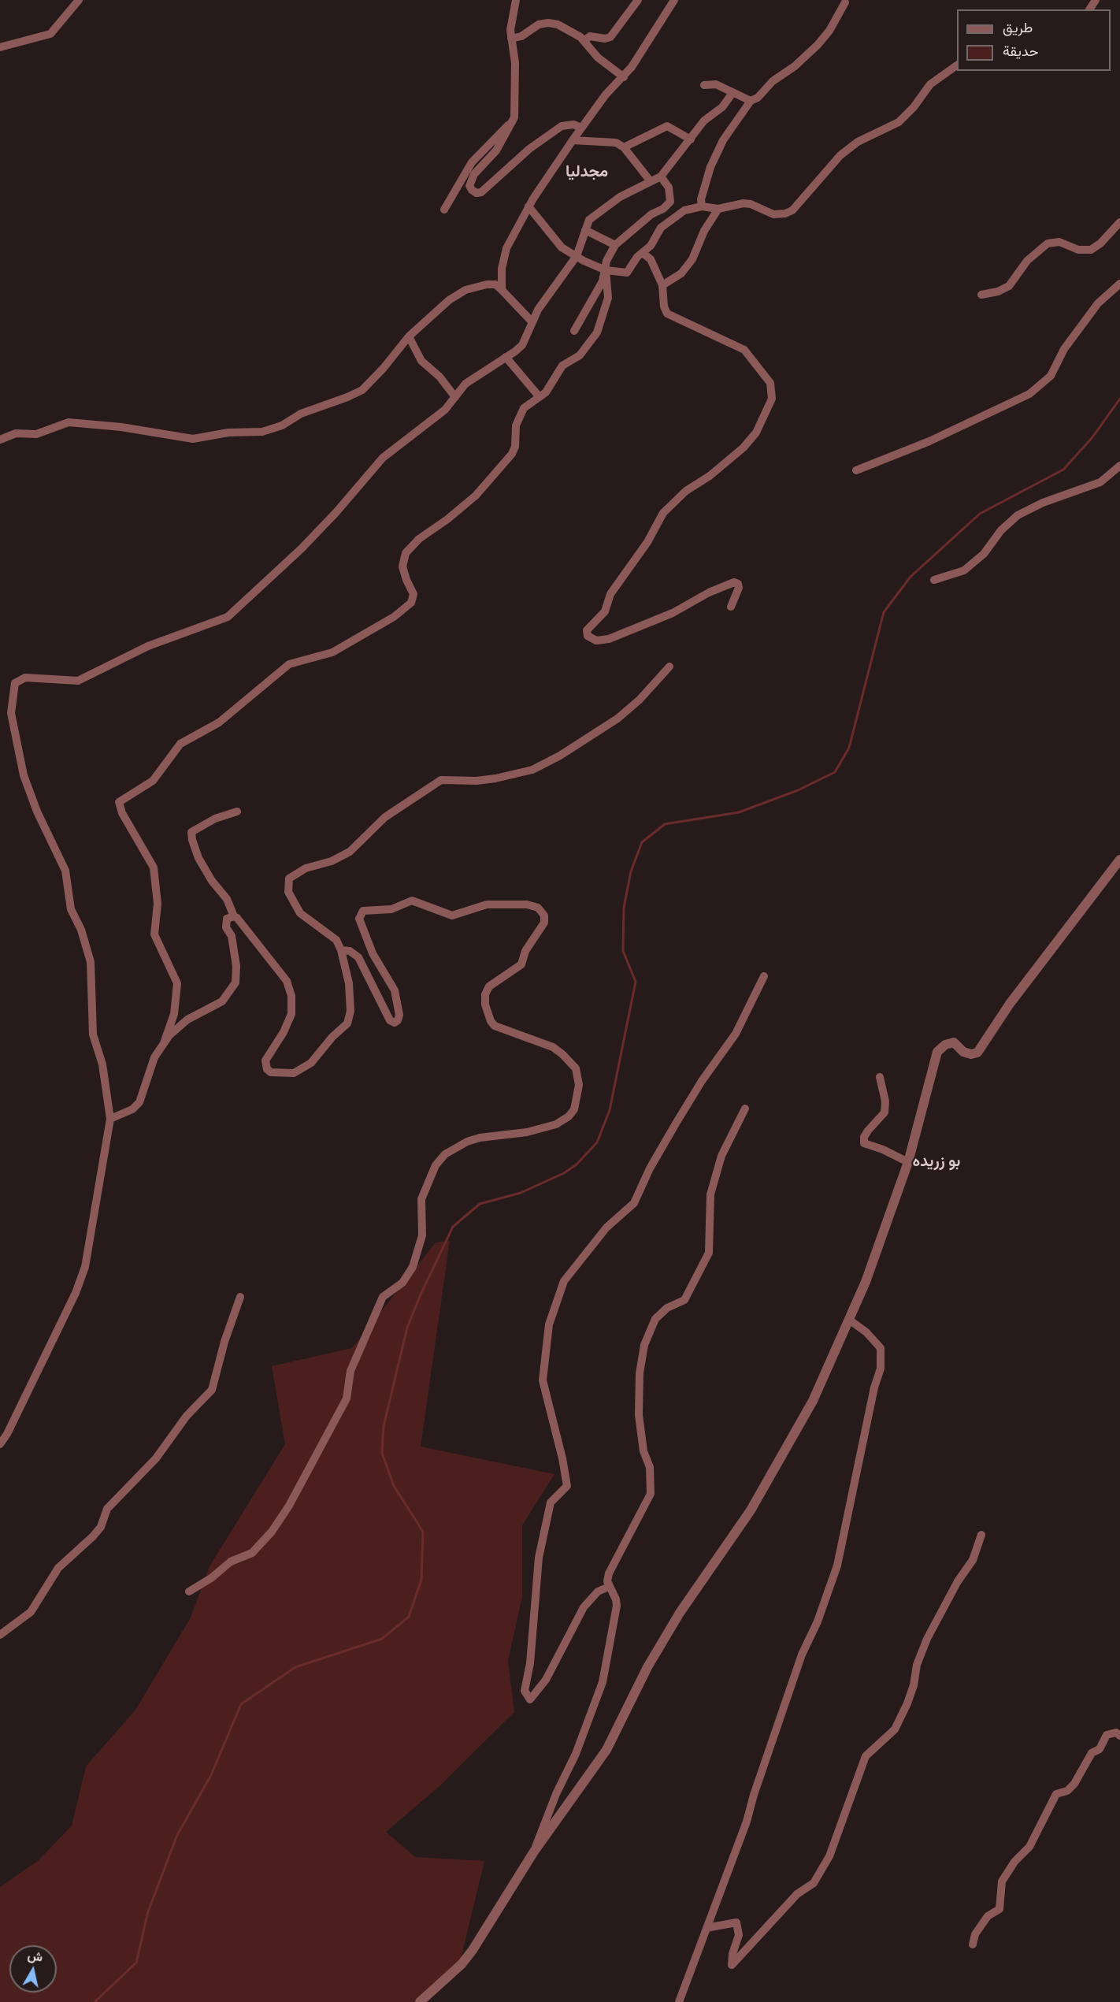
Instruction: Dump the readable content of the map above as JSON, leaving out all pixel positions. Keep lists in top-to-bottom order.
{
  "districts": ["مجدليا", "بو زريده"],
  "legend": ["طريق", "حديقة"],
  "north": "top"
}
